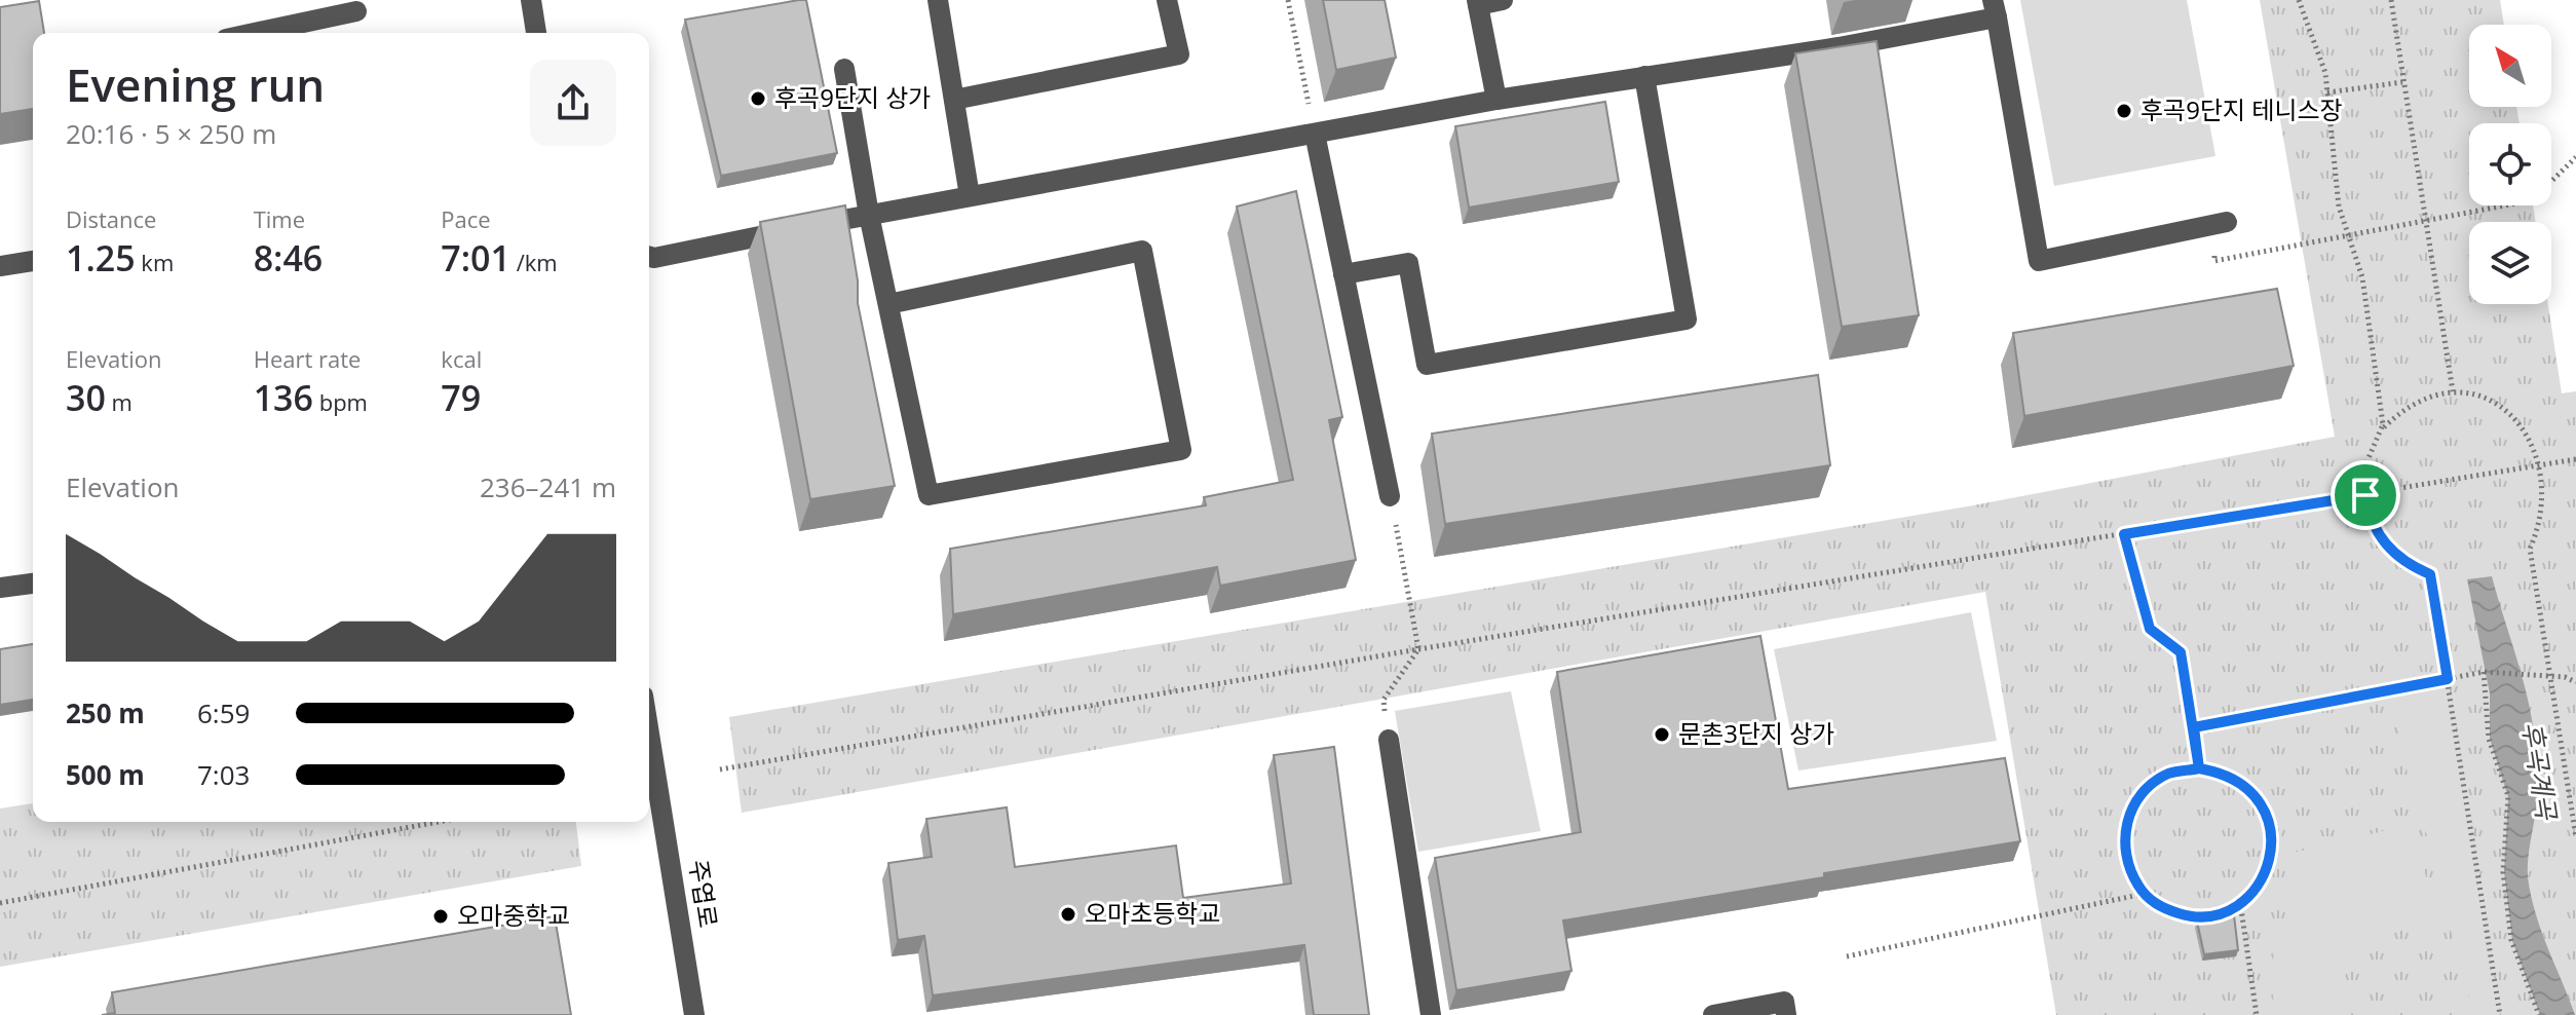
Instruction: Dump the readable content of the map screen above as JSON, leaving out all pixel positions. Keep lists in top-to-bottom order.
{
  "streets": {
    "street": ["주엽로"]
  },
  "water": ["후곡계곡"],
  "places": [
    "후곡9단지 상가",
    "후곡9단지 테니스장",
    "문촌3단지 상가",
    "오마초등학교",
    "오마중학교"
  ],
  "north": "top left",
  "page": {
    "heading": ["Evening run", "20:16 · 5 × 250 m"],
    "stats": [
      ["Distance", "1.25 km"],
      ["Time", "8:46"],
      ["Pace", "7:01 /km"],
      ["Elevation", "30 m"],
      ["Heart rate", "136 bpm"],
      ["kcal", "79"]
    ],
    "chart": ["Elevation", "236–241 m"],
    "list": [
      {
        "name": "250 m",
        "note": "6:59"
      },
      {
        "name": "500 m",
        "note": "7:03"
      }
    ]
  }
}
